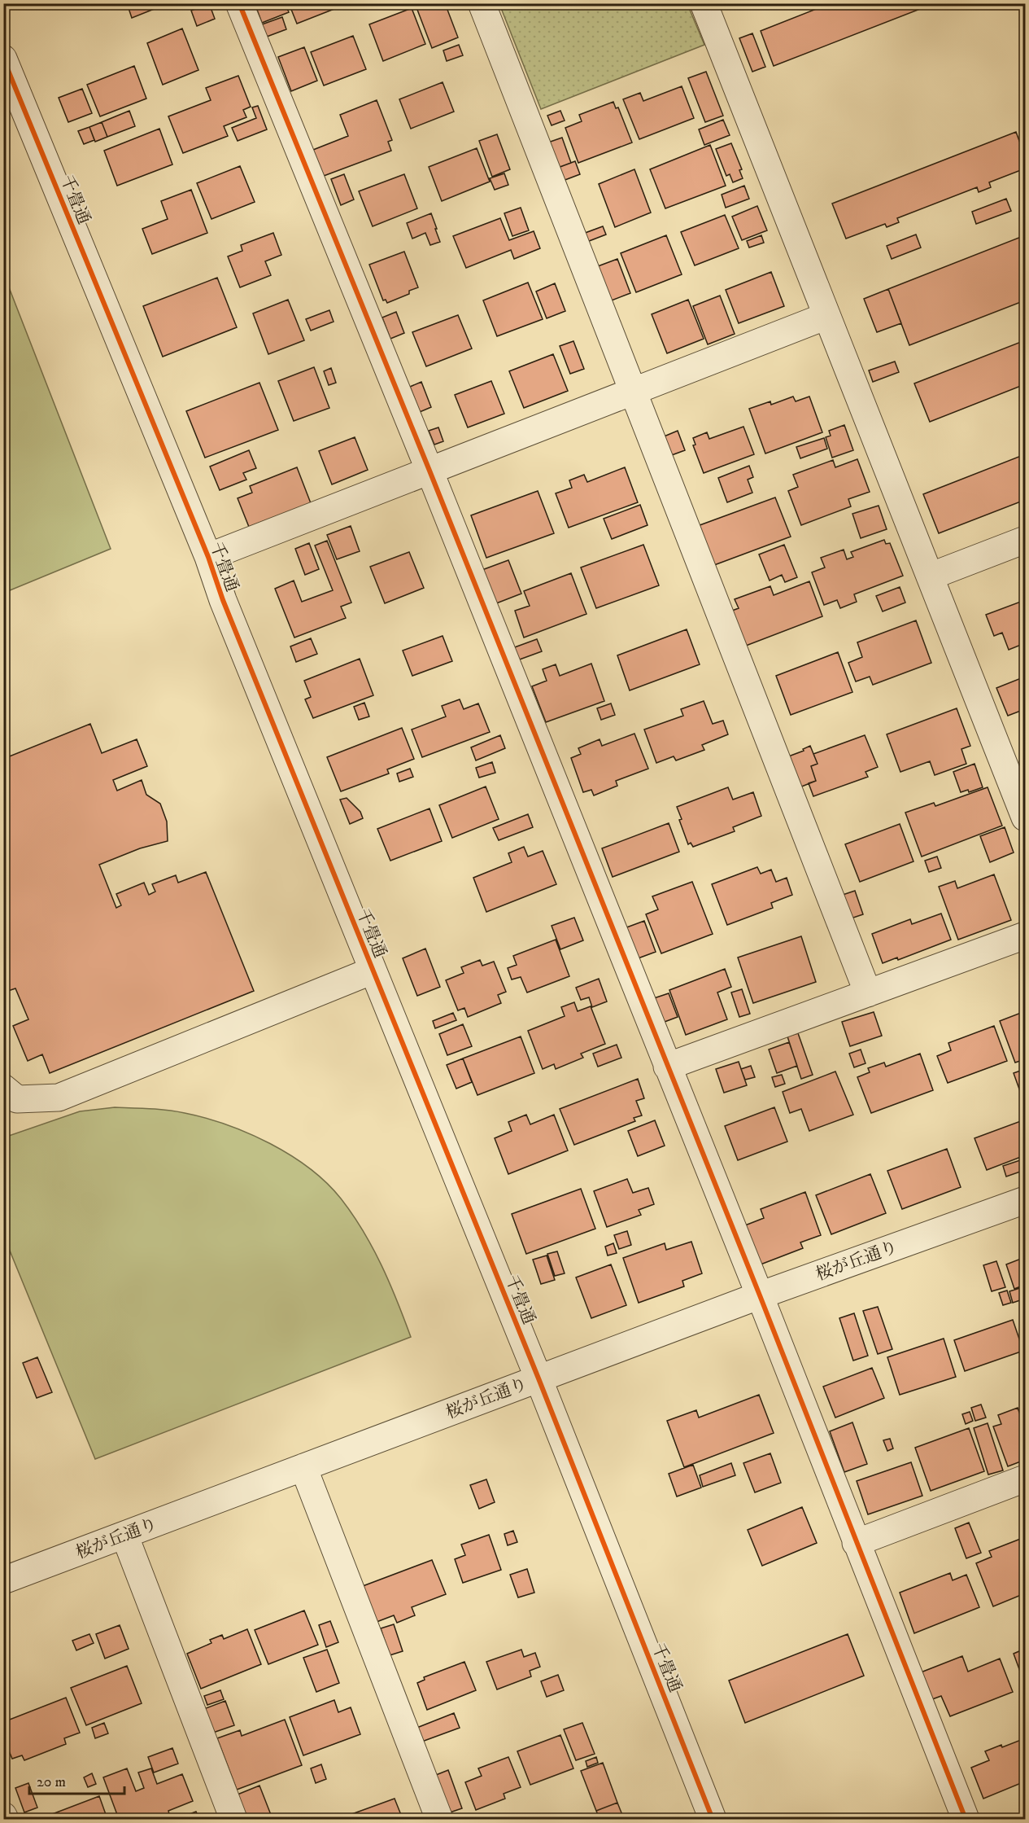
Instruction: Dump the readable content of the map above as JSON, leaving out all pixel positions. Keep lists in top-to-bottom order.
{
  "streets": {
    "street": ["千畳通", "桜が丘通り"]
  },
  "crossings": [
    ["千畳通", "桜が丘通り"]
  ],
  "scale_bar": "20 m"
}
